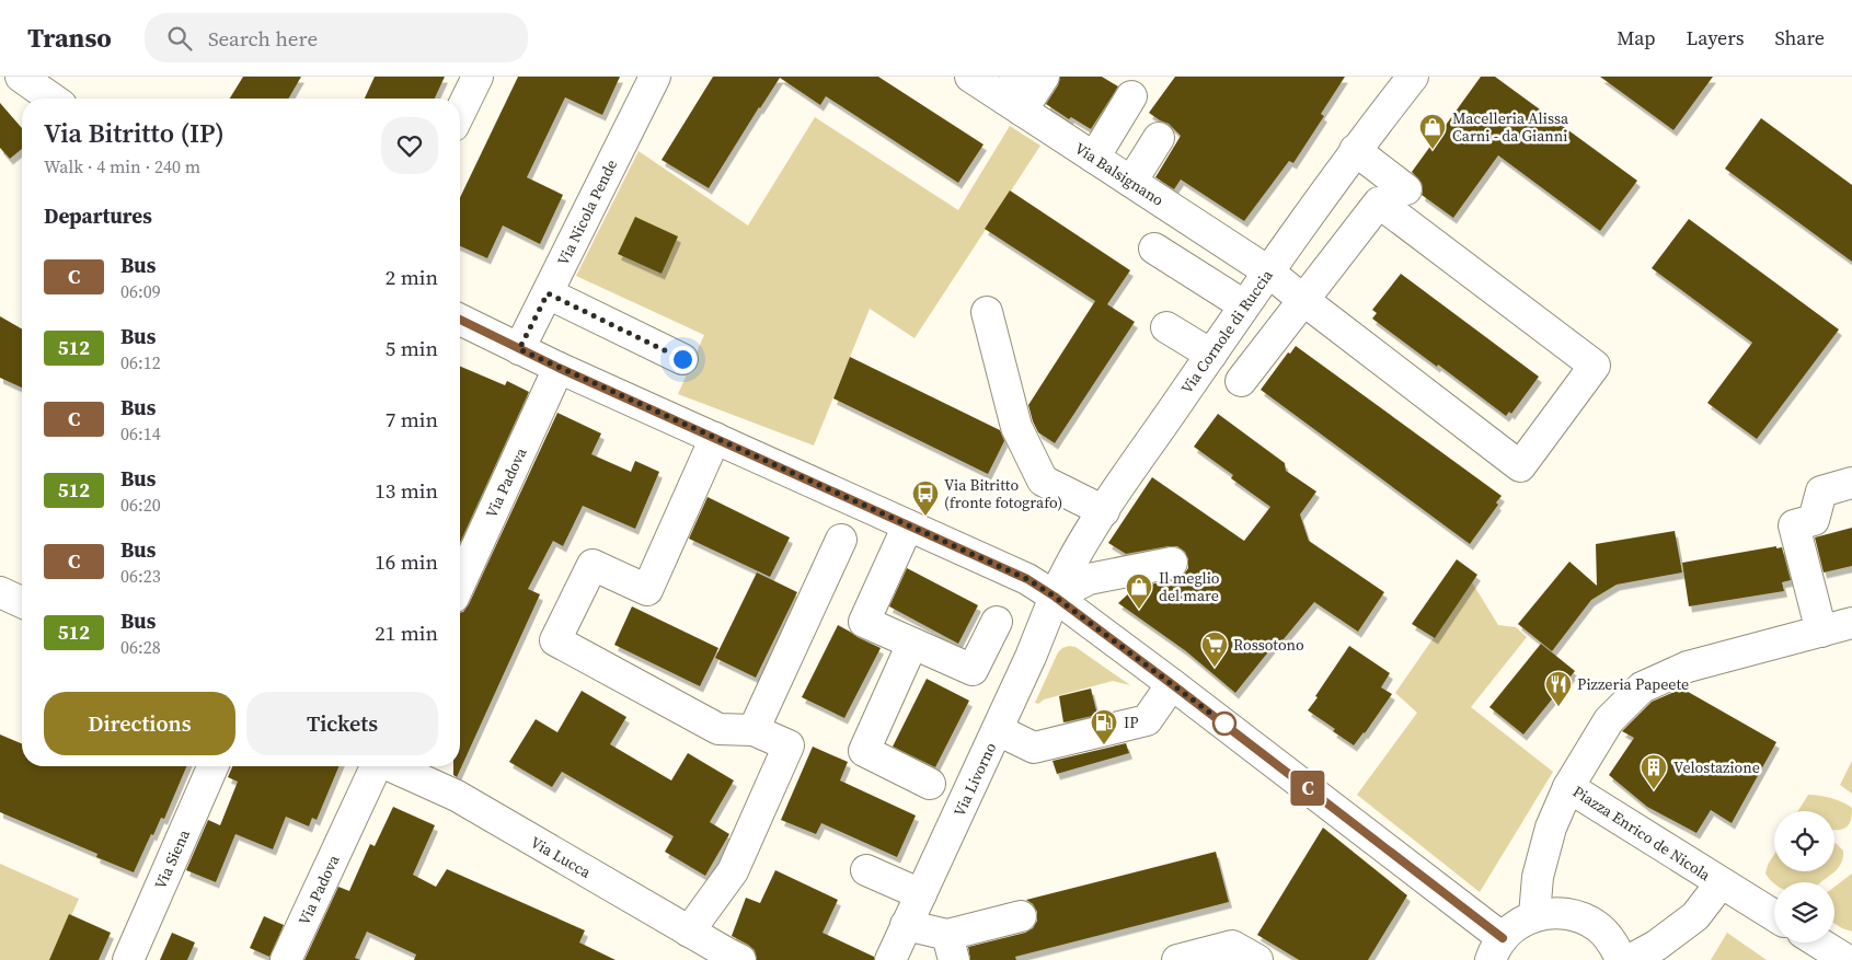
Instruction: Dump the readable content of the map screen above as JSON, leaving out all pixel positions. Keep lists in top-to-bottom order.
{
  "streets": {
    "street": [
      "Via Balsignano",
      "Via Nicola Pende",
      "Via Cornole di Ruccia",
      "Via Padova",
      "Via Livorno",
      "Piazza Enrico de Nicola",
      "Via Lucca",
      "Via Siena"
    ]
  },
  "crossings": [
    ["Via Balsignano", "Via Cornole di Ruccia"],
    ["Via Cornole di Ruccia", "Via Livorno"]
  ],
  "places": {
    "shop": ["Macelleria Alissa Carni - da Gianni", "Il meglio del mare"],
    "bus stop": ["Via Bitritto (fronte fotografo)"],
    "supermarket": ["Rossotono"],
    "restaurant": ["Pizzeria Papeete"],
    "fuel station": ["IP"],
    "building": ["Velostazione"]
  },
  "lines": ["bus line C"],
  "page": {
    "header": "Transo",
    "search": "Search here",
    "nav": ["Map", "Layers", "Share"],
    "on_map": "C",
    "heading": [
      ["Via Bitritto (IP)", "Walk · 4 min · 240 m"],
      "Departures"
    ],
    "list": [
      {
        "mark": "C",
        "name": "Bus",
        "note": "06:09",
        "value": "2 min"
      },
      {
        "mark": "512",
        "name": "Bus",
        "note": "06:12",
        "value": "5 min"
      },
      {
        "mark": "C",
        "name": "Bus",
        "note": "06:14",
        "value": "7 min"
      },
      {
        "mark": "512",
        "name": "Bus",
        "note": "06:20",
        "value": "13 min"
      },
      {
        "mark": "C",
        "name": "Bus",
        "note": "06:23",
        "value": "16 min"
      },
      {
        "mark": "512",
        "name": "Bus",
        "note": "06:28",
        "value": "21 min"
      }
    ],
    "buttons": ["Directions", "Tickets"]
  }
}
